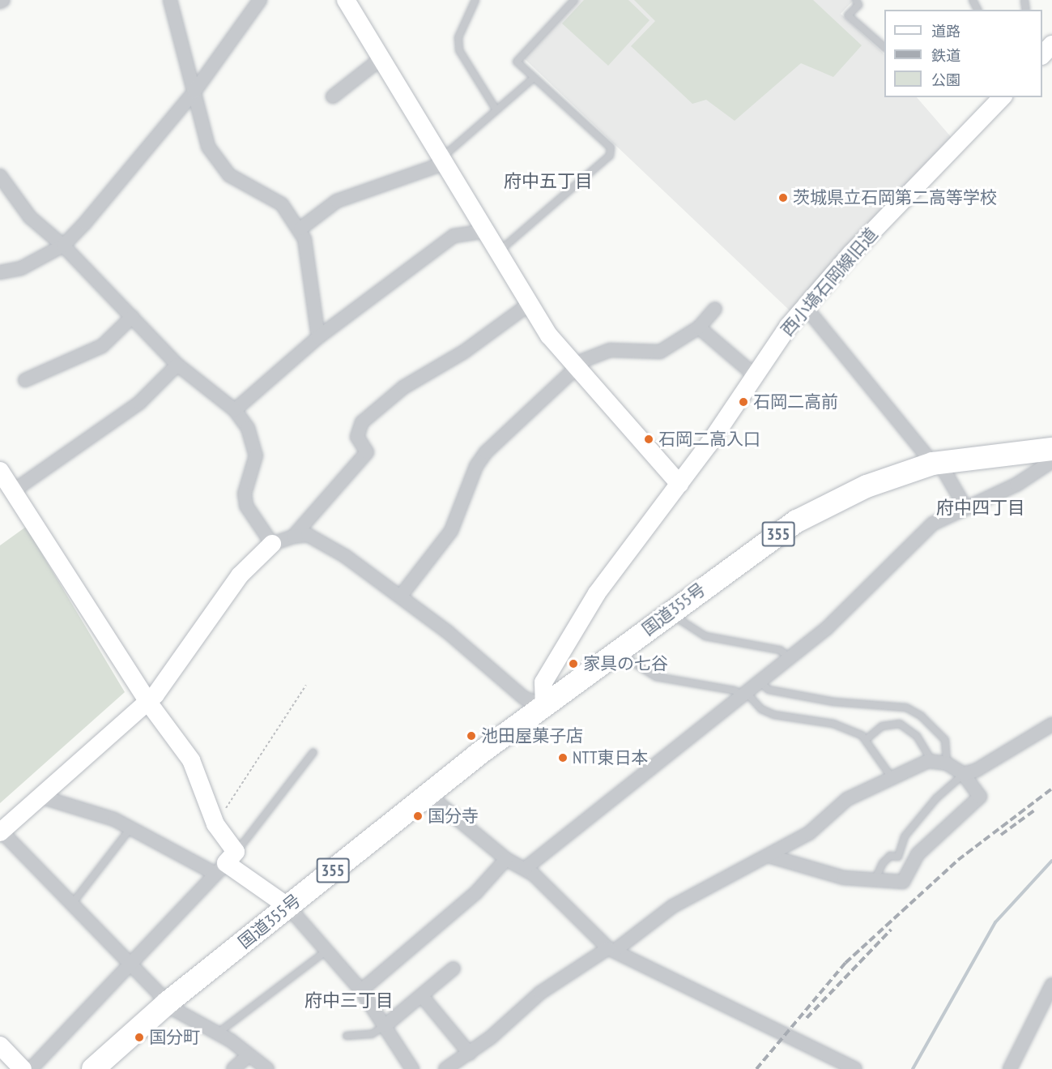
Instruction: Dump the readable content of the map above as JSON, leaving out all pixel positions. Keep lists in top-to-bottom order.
{
  "streets": {
    "highway": ["355", "国道355号"],
    "street": ["西小塙石岡線旧道"]
  },
  "crossings": [
    ["西小塙石岡線旧道", "国道355号"]
  ],
  "districts": ["府中五丁目", "府中四丁目", "府中三丁目"],
  "places": [
    "茨城県立石岡第二高等学校",
    "石岡二高前",
    "石岡二高入口",
    "家具の七谷",
    "池田屋菓子店",
    "NTT東日本",
    "国分寺",
    "国分町"
  ],
  "legend": ["道路", "鉄道", "公園"]
}
